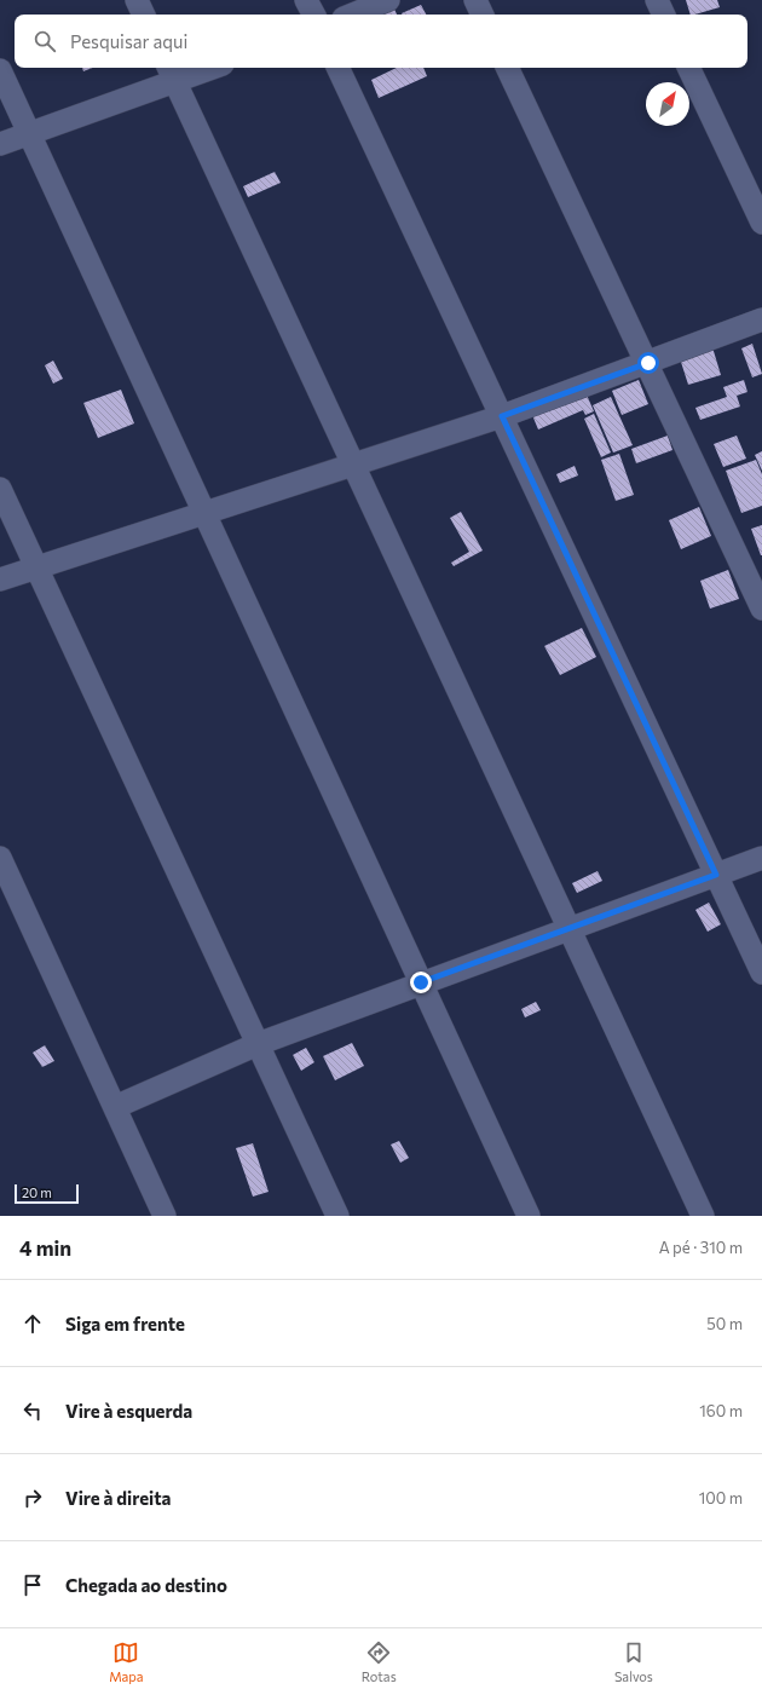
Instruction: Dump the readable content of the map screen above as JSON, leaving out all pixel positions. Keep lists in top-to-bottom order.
{
  "scale_bar": "20 m",
  "north": "top right",
  "page": {
    "search": "Pesquisar aqui",
    "scale": "20 m",
    "heading": ["4 min", "A pé · 310 m"],
    "list": [
      ["Siga em frente", "50 m"],
      ["Vire à esquerda", "160 m"],
      ["Vire à direita", "100 m"],
      "Chegada ao destino"
    ],
    "nav": ["Mapa", "Rotas", "Salvos"]
  }
}
